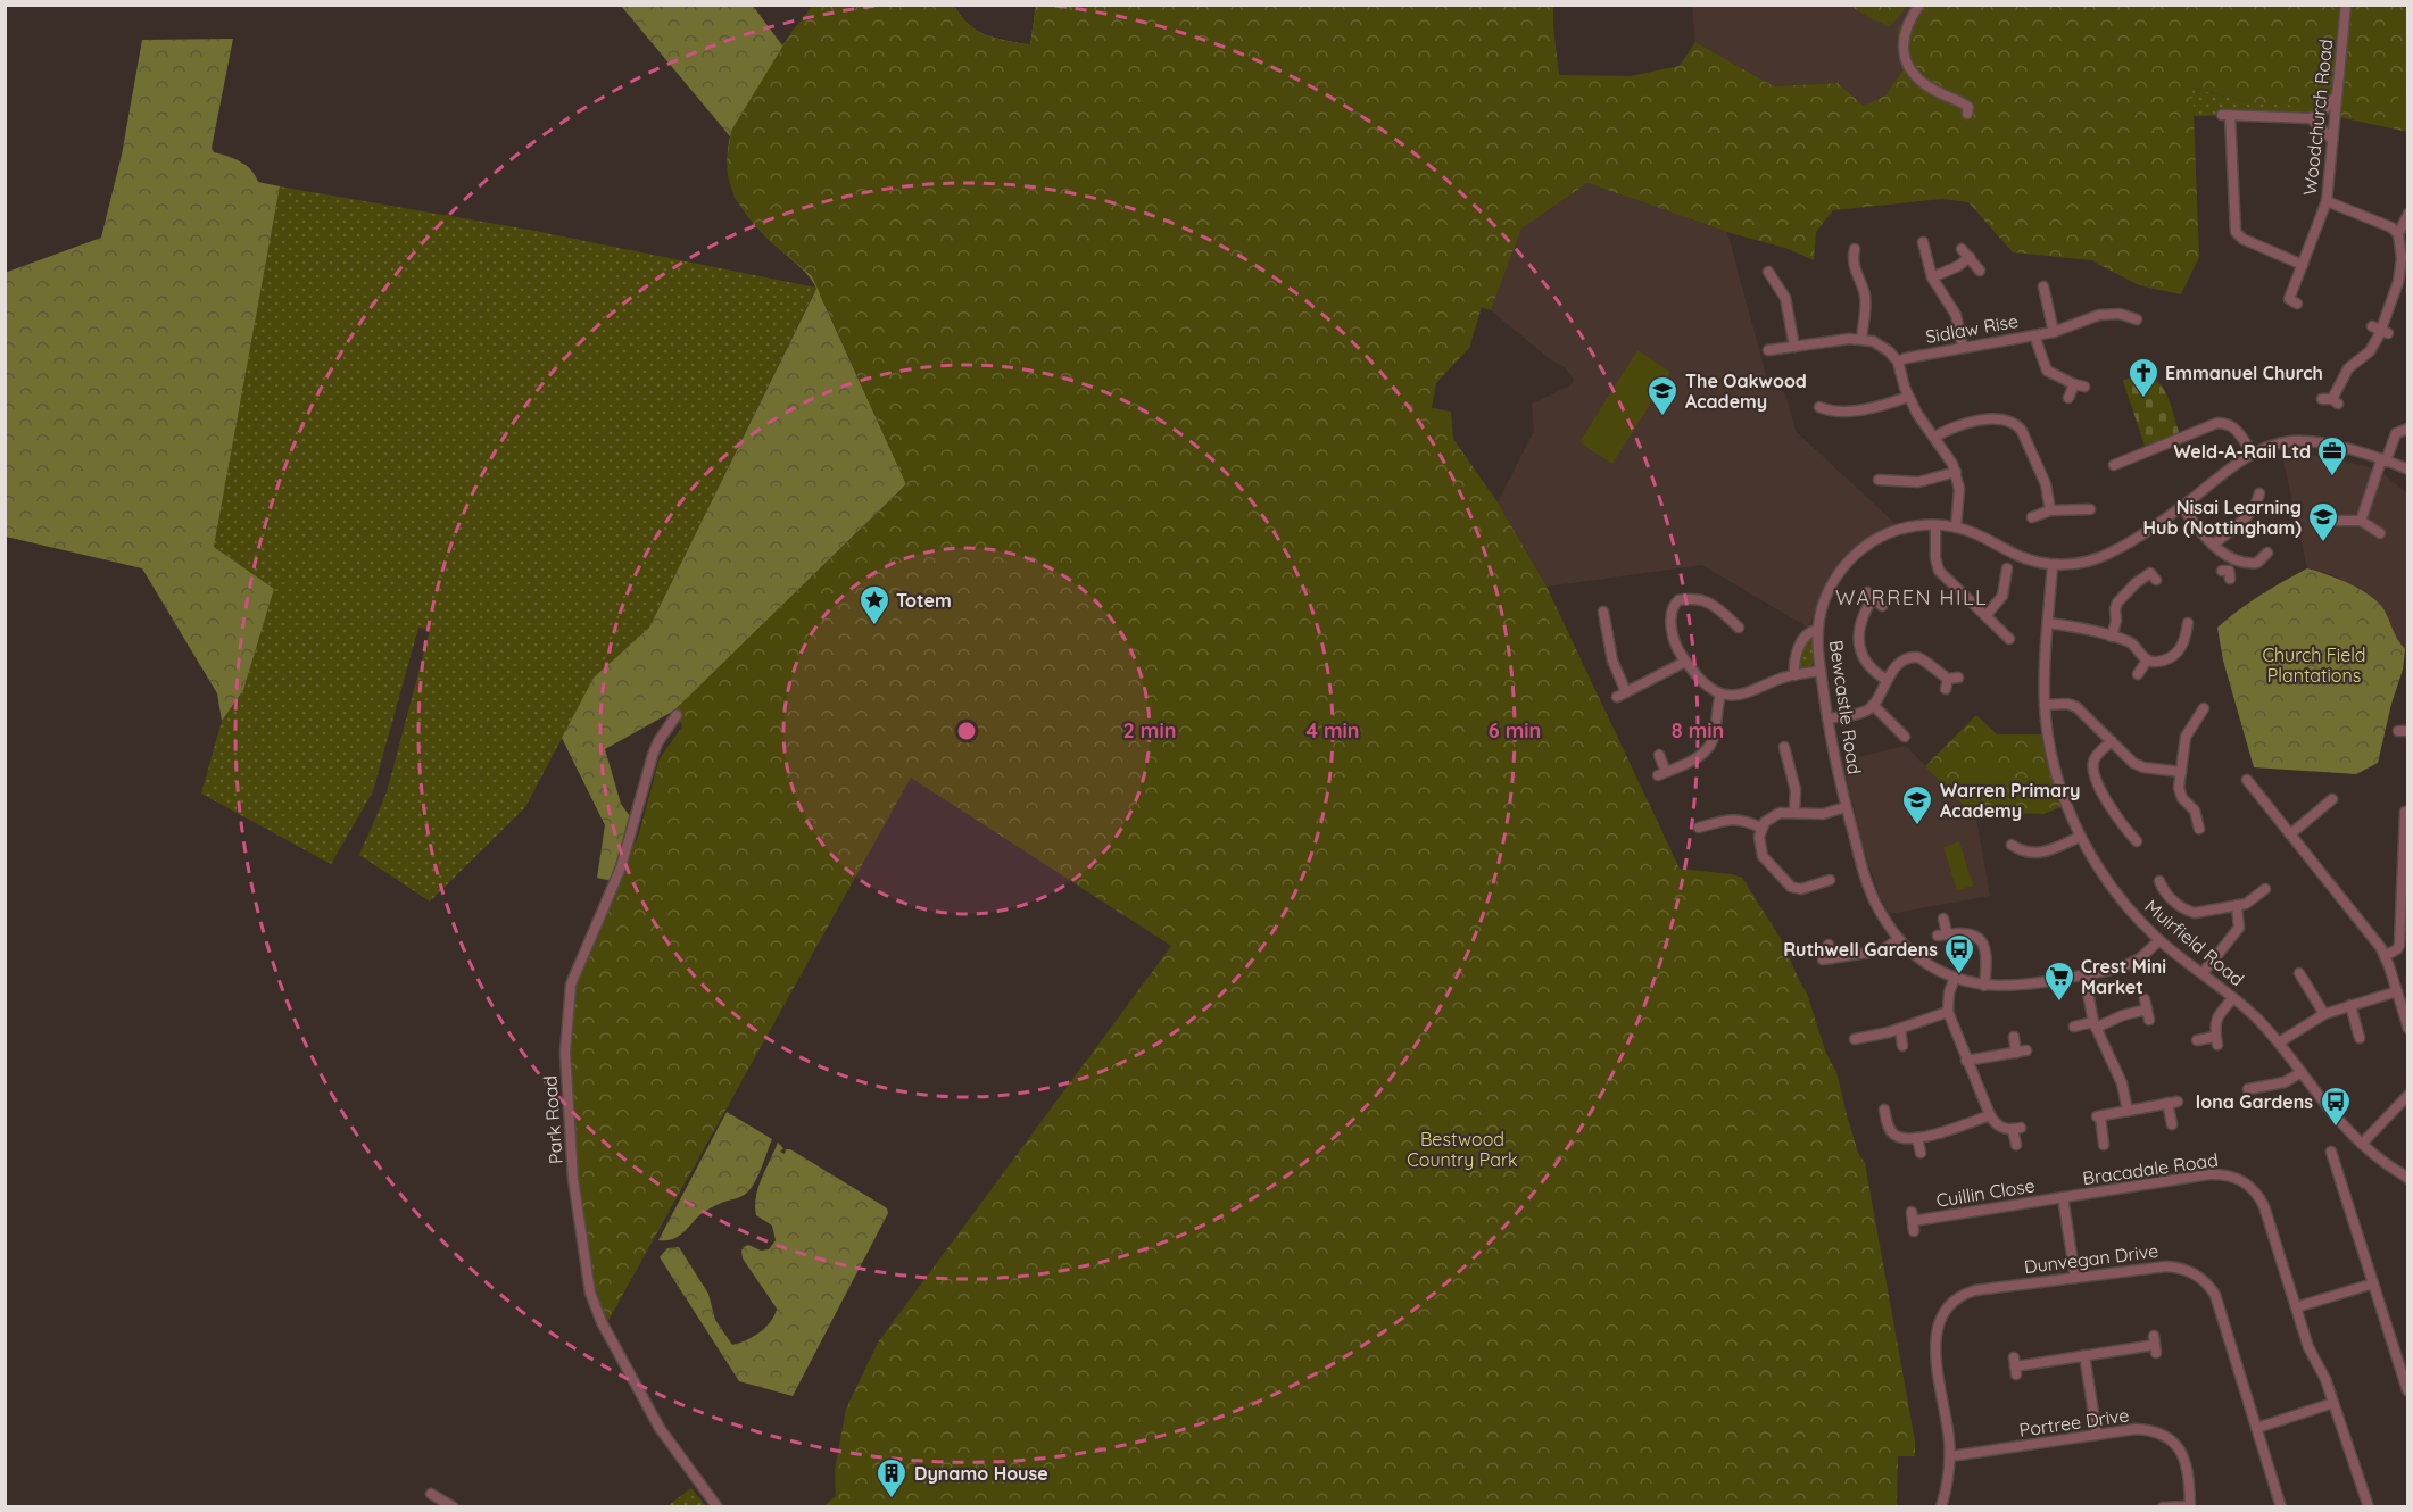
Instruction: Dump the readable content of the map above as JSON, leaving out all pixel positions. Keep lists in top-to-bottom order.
{
  "streets": {
    "street": [
      "Woodchurch Road",
      "Sidlaw Rise",
      "Bewcastle Road",
      "Muirfield Road",
      "Park Road",
      "Bracadale Road",
      "Cuillin Close",
      "Dunvegan Drive",
      "Portree Drive"
    ]
  },
  "crossings": [
    ["Bewcastle Road", "Muirfield Road"],
    ["Bracadale Road", "Cuillin Close"],
    ["Bracadale Road", "Dunvegan Drive"],
    ["Dunvegan Drive", "Portree Drive"]
  ],
  "districts": ["WARREN HILL"],
  "parks": ["Church Field Plantations", "Bestwood Country Park"],
  "places": {
    "church": ["Emmanuel Church"],
    "school or university": ["The Oakwood Academy", "Nisai Learning Hub (Nottingham)", "Warren Primary Academy"],
    "office": ["Weld-A-Rail Ltd"],
    "place": ["Totem"],
    "bus stop": ["Ruthwell Gardens", "Iona Gardens"],
    "supermarket": ["Crest Mini Market"],
    "building": ["Dynamo House"]
  },
  "rings": [
    "2 min",
    "4 min",
    "6 min",
    "8 min"
  ]
}
